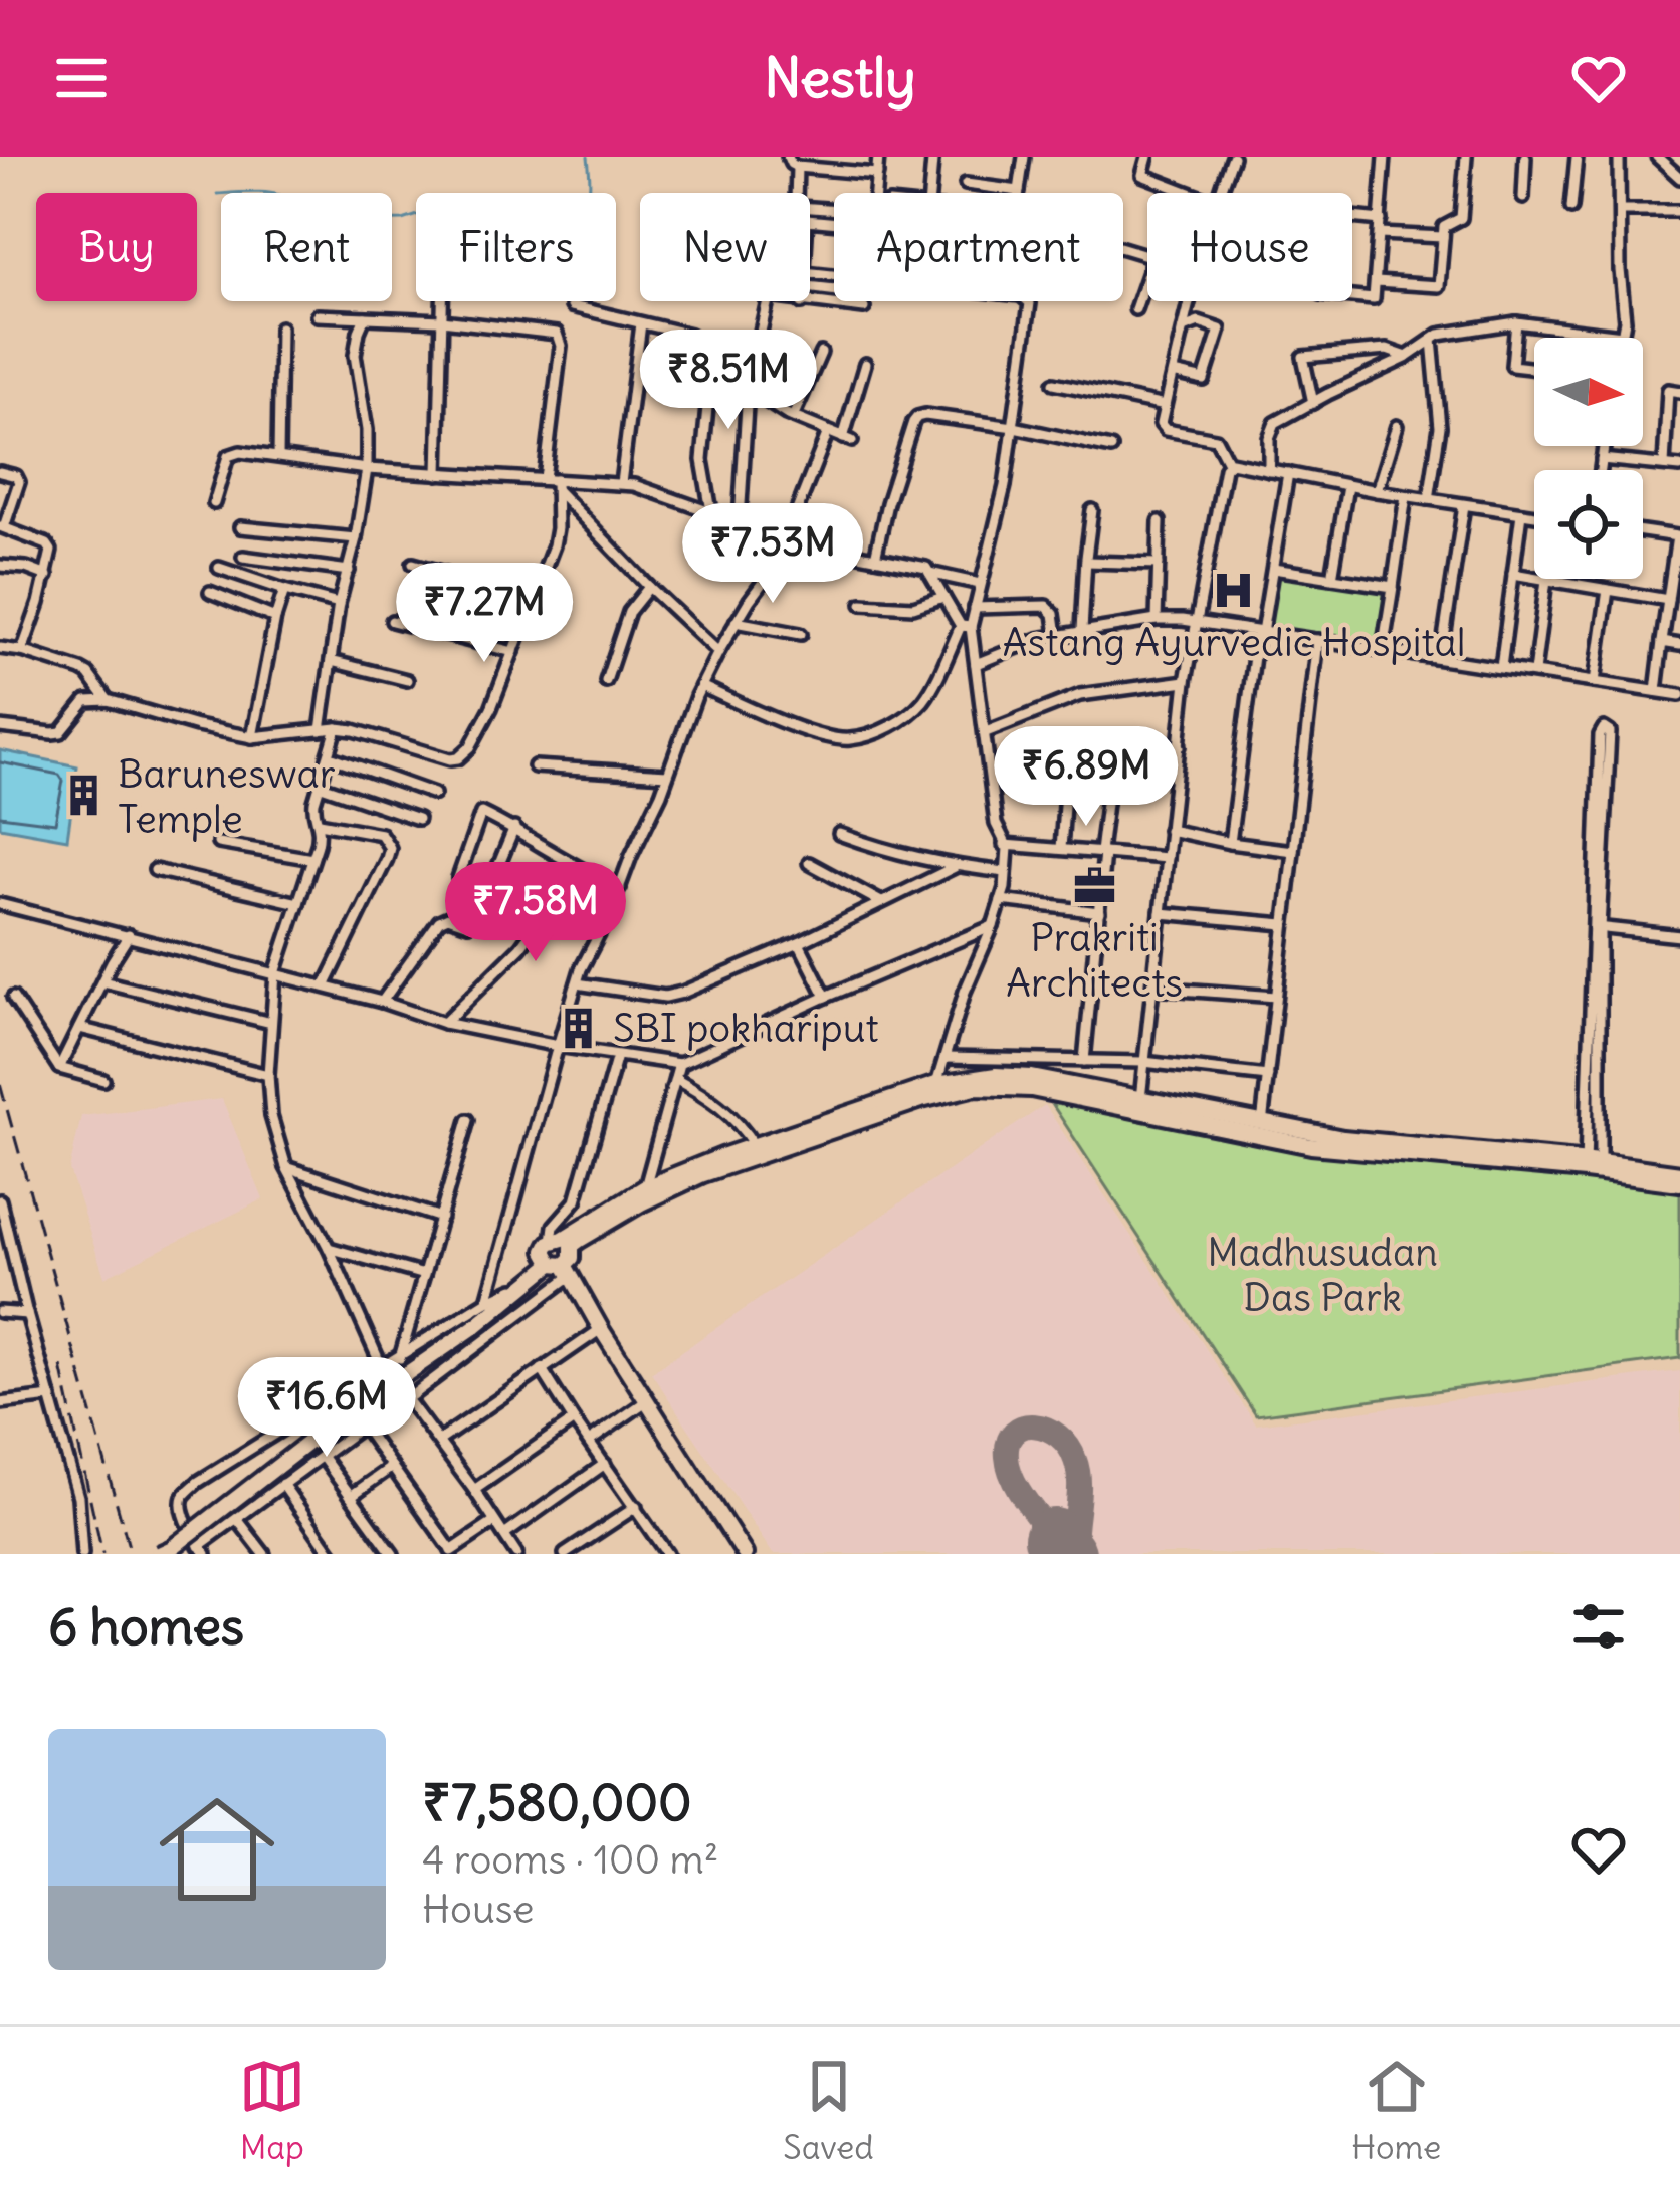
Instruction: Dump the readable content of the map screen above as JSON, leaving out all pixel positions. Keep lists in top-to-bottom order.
{
  "parks": ["Madhusudan Das Park"],
  "places": {
    "hospital": ["Astang Ayurvedic Hospital"],
    "building": ["Baruneswar Temple", "SBI pokhariput"],
    "office": ["Prakriti Architects"]
  },
  "north": "right",
  "page": {
    "header": "Nestly",
    "chip": [
      "Buy",
      "Rent",
      "Filters",
      "New",
      "Apartment",
      "House"
    ],
    "price": [
      "₹8.51M",
      "₹7.53M",
      "₹7.27M",
      "₹6.89M",
      "₹7.58M",
      "₹16.6M"
    ],
    "heading": "6 homes",
    "list": [
      {
        "name": "₹7,580,000",
        "note": "4 rooms · 100 m² · House"
      }
    ],
    "tabs": ["Map", "Saved", "Home"]
  }
}
